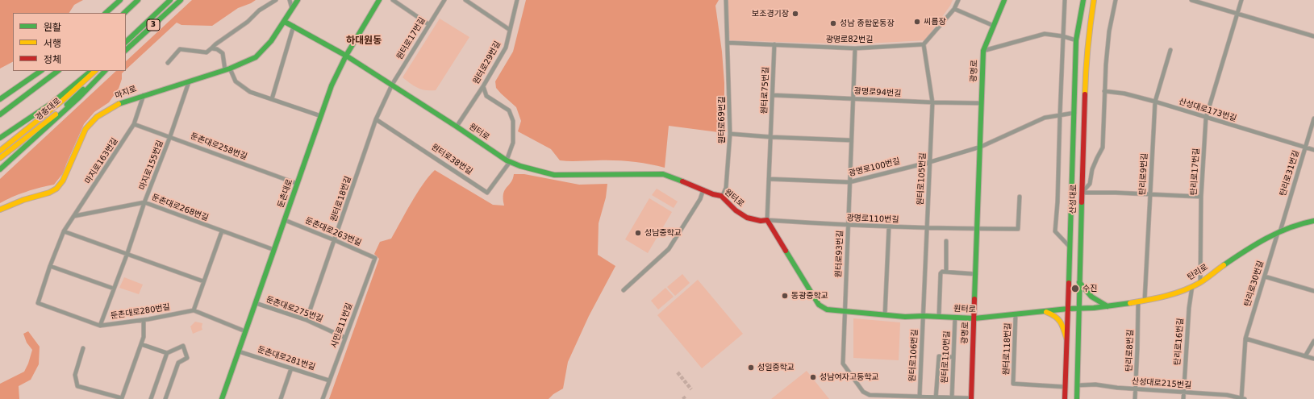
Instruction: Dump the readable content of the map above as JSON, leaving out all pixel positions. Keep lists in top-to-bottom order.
{
  "streets": {
    "main road": [
      "3",
      "광명로",
      "마지로",
      "경충대로",
      "원터로",
      "둔촌대로",
      "산성대로",
      "탄리로"
    ],
    "street": [
      "원터로17번길",
      "광명로82번길",
      "원터로29번길",
      "원터로75번길",
      "광명로94번길",
      "산성대로173번길",
      "원터로69번길",
      "둔촌대로258번길",
      "원터로38번길",
      "마지로163번길",
      "마지로155번길",
      "광명로100번길",
      "탄리로17번길",
      "탄리로31번길",
      "탄리로9번길",
      "원터로105번길",
      "원터로18번길",
      "둔촌대로268번길",
      "광명로110번길",
      "둔촌대로263번길",
      "원터로93번길",
      "탄리로30번길",
      "둔촌대로275번길",
      "둔촌대로280번길",
      "시민로11번길",
      "탄리로16번길",
      "원터로118번길",
      "탄리로8번길",
      "원터로106번길",
      "원터로110번길",
      "둔촌대로281번길",
      "산성대로215번길"
    ]
  },
  "crossings": [
    ["원터로17번길", "원터로"],
    ["원터로17번길", "원터로18번길"],
    ["광명로82번길", "원터로75번길"],
    ["광명로82번길", "원터로69번길"],
    ["광명로82번길", "원터로105번길"],
    ["광명로82번길", "원터로93번길"],
    ["원터로29번길", "원터로"],
    ["광명로", "광명로94번길"],
    ["광명로", "원터로"],
    ["광명로", "광명로100번길"],
    ["광명로", "광명로110번길"],
    ["원터로75번길", "광명로94번길"],
    ["원터로75번길", "원터로"],
    ["원터로75번길", "광명로100번길"],
    ["원터로75번길", "광명로110번길"],
    ["마지로", "마지로163번길"],
    ["마지로", "마지로155번길"],
    ["광명로94번길", "원터로105번길"],
    ["광명로94번길", "원터로93번길"],
    ["산성대로173번길", "탄리로17번길"],
    ["산성대로173번길", "탄리로31번길"],
    ["산성대로173번길", "탄리로9번길"],
    ["원터로69번길", "원터로"],
    ["원터로", "원터로38번길"],
    ["원터로", "원터로105번길"],
    ["원터로", "둔촌대로"],
    ["원터로", "원터로18번길"],
    ["원터로", "산성대로"],
    ["원터로", "광명로110번길"],
    ["원터로", "원터로93번길"],
    ["원터로", "탄리로"],
    ["원터로", "원터로118번길"],
    ["원터로", "원터로106번길"],
    ["원터로", "원터로110번길"],
    ["둔촌대로258번길", "마지로163번길"],
    ["둔촌대로258번길", "마지로155번길"],
    ["둔촌대로258번길", "둔촌대로"],
    ["원터로38번길", "원터로18번길"],
    ["마지로163번길", "둔촌대로268번길"],
    ["마지로163번길", "둔촌대로280번길"],
    ["마지로155번길", "둔촌대로268번길"],
    ["마지로155번길", "둔촌대로280번길"],
    ["광명로100번길", "원터로105번길"],
    ["광명로100번길", "원터로93번길"],
    ["탄리로17번길", "탄리로"],
    ["탄리로31번길", "탄리로"],
    ["탄리로31번길", "탄리로30번길"],
    ["탄리로9번길", "탄리로"],
    ["원터로105번길", "광명로110번길"],
    ["원터로105번길", "원터로106번길"],
    ["둔촌대로", "둔촌대로268번길"],
    ["둔촌대로", "둔촌대로263번길"],
    ["둔촌대로", "둔촌대로275번길"],
    ["둔촌대로", "둔촌대로281번길"],
    ["원터로18번길", "둔촌대로263번길"],
    ["원터로18번길", "둔촌대로275번길"],
    ["산성대로", "탄리로"],
    ["산성대로", "원터로118번길"],
    ["산성대로", "산성대로215번길"],
    ["광명로110번길", "원터로93번길"],
    ["둔촌대로263번길", "시민로11번길"],
    ["탄리로", "탄리로30번길"],
    ["탄리로", "탄리로16번길"],
    ["탄리로", "탄리로8번길"],
    ["탄리로30번길", "산성대로215번길"],
    ["둔촌대로275번길", "시민로11번길"],
    ["시민로11번길", "둔촌대로281번길"],
    ["탄리로16번길", "산성대로215번길"],
    ["탄리로8번길", "산성대로215번길"]
  ],
  "districts": ["하대원동"],
  "places": [
    "보조경기장",
    "씨름장",
    "성남 종합운동장",
    "성남중학교",
    "수진",
    "동광중학교",
    "성일중학교",
    "성남여자고등학교"
  ],
  "legend": ["원활", "서행", "정체"]
}
